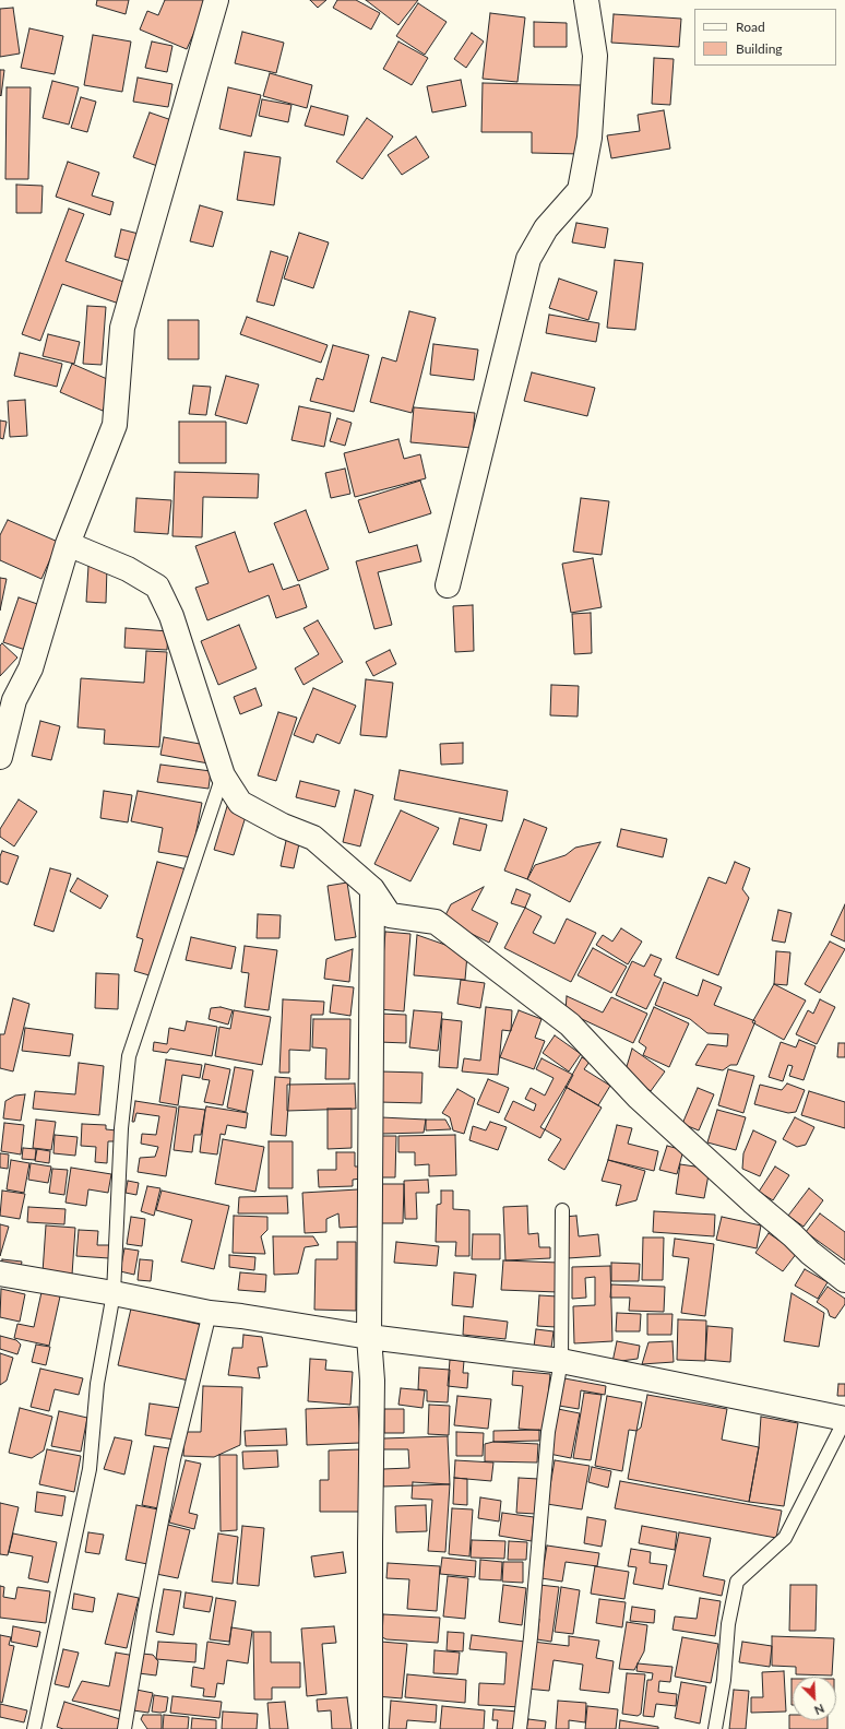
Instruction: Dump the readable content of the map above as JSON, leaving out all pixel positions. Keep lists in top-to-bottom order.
{
  "legend": ["Road", "Building"],
  "north": "bottom right"
}
